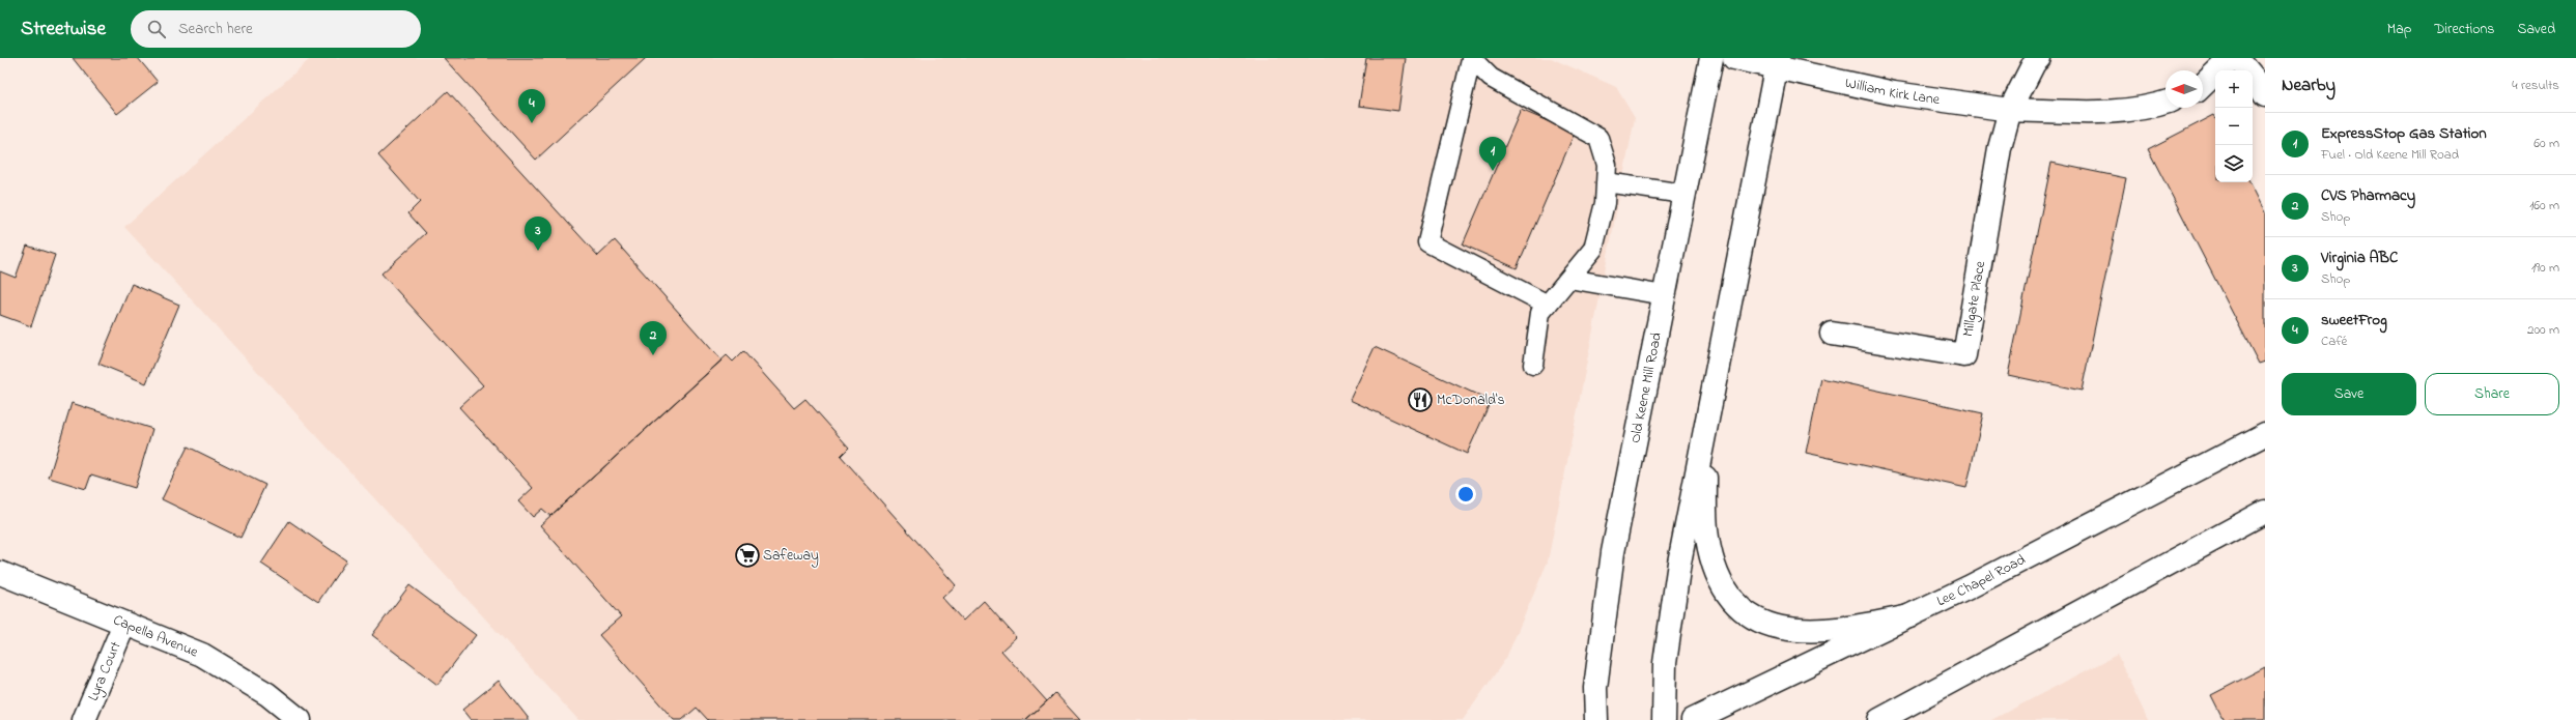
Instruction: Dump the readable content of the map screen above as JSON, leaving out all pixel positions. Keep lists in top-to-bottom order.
{
  "streets": {
    "main road": [
      "William Kirk Lane",
      "Millgate Place",
      "Old Keene Mill Road",
      "Lee Chapel Road",
      "Capella Avenue",
      "Lyra Court"
    ]
  },
  "crossings": [
    ["William Kirk Lane", "Millgate Place"],
    ["Capella Avenue", "Lyra Court"]
  ],
  "places": {
    "restaurant": ["McDonald's"],
    "supermarket": ["Safeway"]
  },
  "north": "left",
  "page": {
    "header": "Streetwise",
    "search": "Search here",
    "nav": ["Map", "Directions", "Saved"],
    "heading": ["Nearby", "4 results"],
    "map_buttons": ["+", "−"],
    "pins": [
      "4",
      "1",
      "3",
      "2"
    ],
    "list": [
      {
        "mark": "1",
        "name": "ExpressStop Gas Station",
        "note": "Fuel · Old Keene Mill Road",
        "value": "60 m"
      },
      {
        "mark": "2",
        "name": "CVS Pharmacy",
        "note": "Shop",
        "value": "160 m"
      },
      {
        "mark": "3",
        "name": "Virginia ABC",
        "note": "Shop",
        "value": "190 m"
      },
      {
        "mark": "4",
        "name": "sweetFrog",
        "note": "Café",
        "value": "200 m"
      }
    ],
    "buttons": ["Save", "Share"]
  }
}
